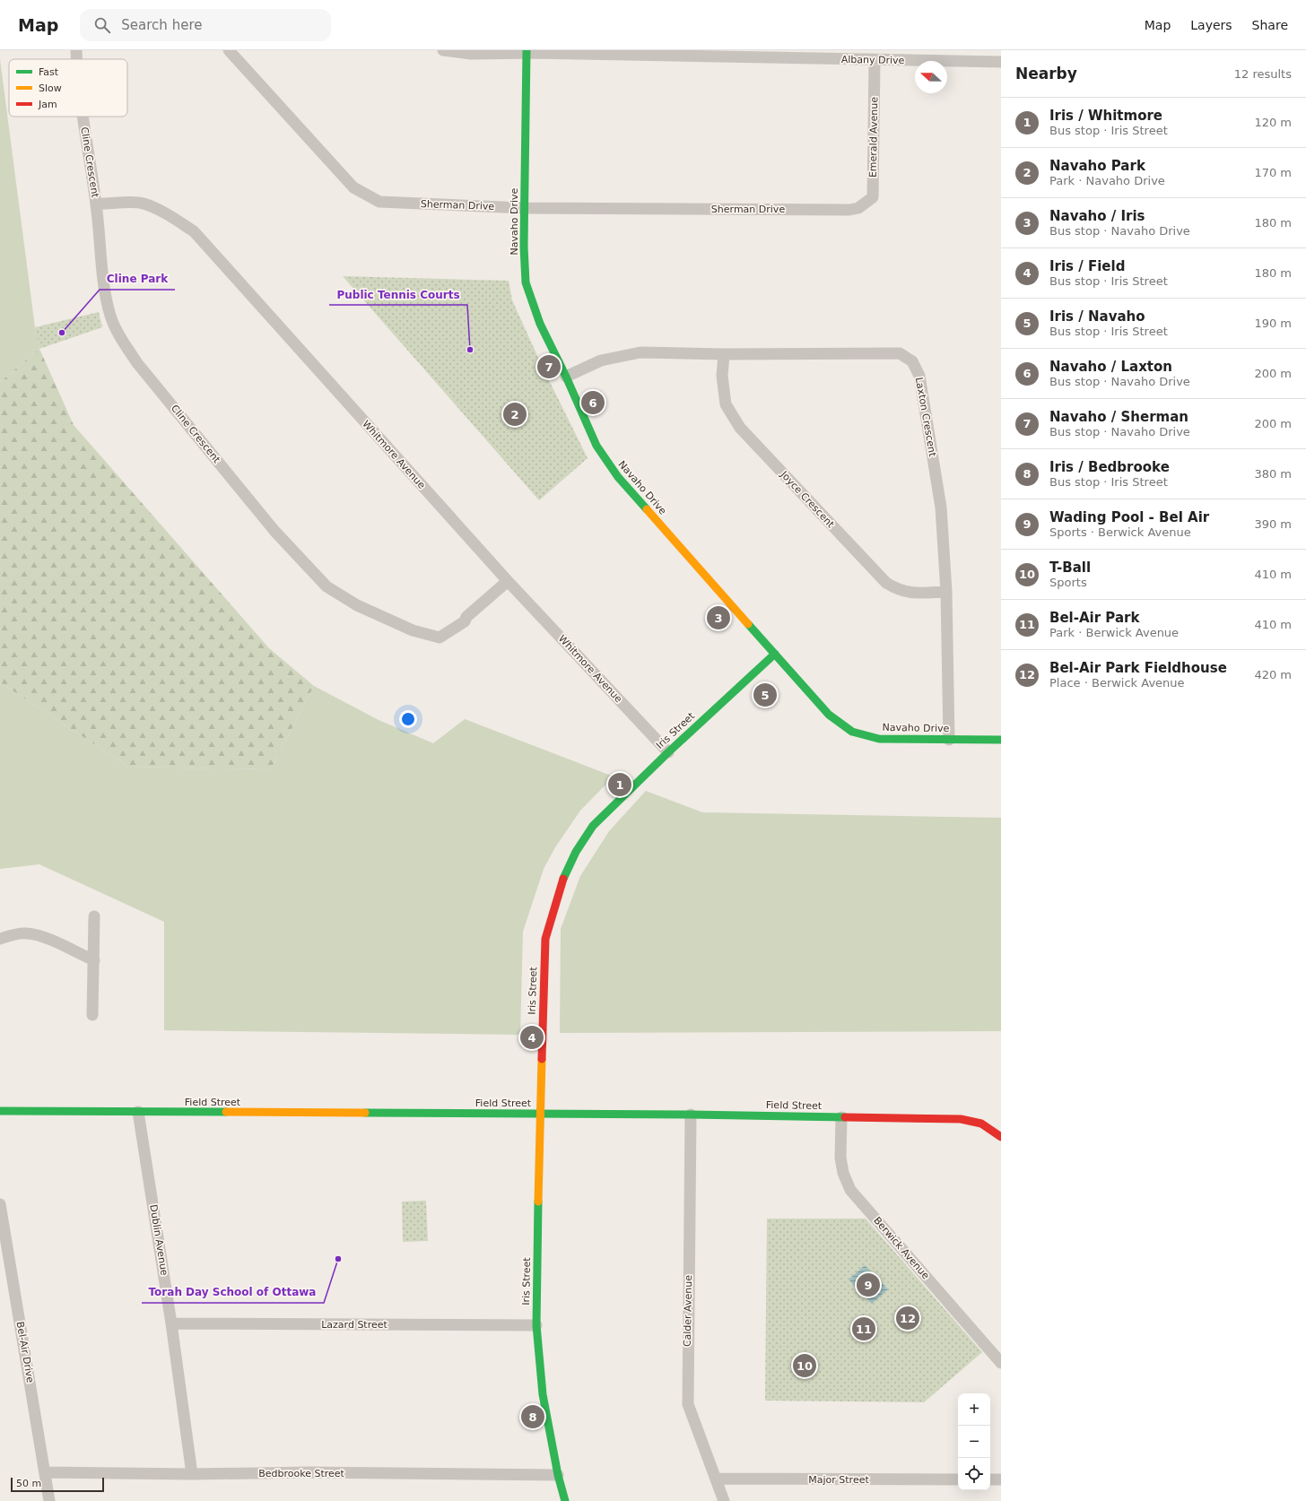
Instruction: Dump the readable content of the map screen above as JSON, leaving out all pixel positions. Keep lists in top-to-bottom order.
{
  "streets": {
    "street": [
      "Albany Drive",
      "Emerald Avenue",
      "Cline Crescent",
      "Sherman Drive",
      "Navaho Drive",
      "Laxton Crescent",
      "Whitmore Avenue",
      "Joyce Crescent",
      "Iris Street",
      "Field Street",
      "Dublin Avenue",
      "Berwick Avenue",
      "Calder Avenue",
      "Lazard Street",
      "Bel-Air Drive",
      "Bedbrooke Street",
      "Major Street"
    ]
  },
  "crossings": [
    ["Albany Drive", "Emerald Avenue"],
    ["Albany Drive", "Navaho Drive"],
    ["Emerald Avenue", "Sherman Drive"],
    ["Cline Crescent", "Whitmore Avenue"],
    ["Sherman Drive", "Navaho Drive"],
    ["Navaho Drive", "Laxton Crescent"],
    ["Navaho Drive", "Iris Street"],
    ["Laxton Crescent", "Joyce Crescent"],
    ["Whitmore Avenue", "Iris Street"],
    ["Iris Street", "Field Street"],
    ["Iris Street", "Lazard Street"],
    ["Iris Street", "Bedbrooke Street"],
    ["Field Street", "Dublin Avenue"],
    ["Field Street", "Berwick Avenue"],
    ["Field Street", "Calder Avenue"],
    ["Dublin Avenue", "Lazard Street"],
    ["Dublin Avenue", "Bedbrooke Street"],
    ["Calder Avenue", "Major Street"],
    ["Bel-Air Drive", "Bedbrooke Street"]
  ],
  "places": ["Cline Park", "Public Tennis Courts", "Torah Day School of Ottawa"],
  "legend": ["Fast", "Slow", "Jam"],
  "scale_bar": "50 m",
  "north": "left",
  "page": {
    "header": "Map",
    "search": "Search here",
    "nav": ["Map", "Layers", "Share"],
    "heading": ["Nearby", "12 results"],
    "list": [
      {
        "mark": "1",
        "name": "Iris / Whitmore",
        "note": "Bus stop · Iris Street",
        "value": "120 m"
      },
      {
        "mark": "2",
        "name": "Navaho Park",
        "note": "Park · Navaho Drive",
        "value": "170 m"
      },
      {
        "mark": "3",
        "name": "Navaho / Iris",
        "note": "Bus stop · Navaho Drive",
        "value": "180 m"
      },
      {
        "mark": "4",
        "name": "Iris / Field",
        "note": "Bus stop · Iris Street",
        "value": "180 m"
      },
      {
        "mark": "5",
        "name": "Iris / Navaho",
        "note": "Bus stop · Iris Street",
        "value": "190 m"
      },
      {
        "mark": "6",
        "name": "Navaho / Laxton",
        "note": "Bus stop · Navaho Drive",
        "value": "200 m"
      },
      {
        "mark": "7",
        "name": "Navaho / Sherman",
        "note": "Bus stop · Navaho Drive",
        "value": "200 m"
      },
      {
        "mark": "8",
        "name": "Iris / Bedbrooke",
        "note": "Bus stop · Iris Street",
        "value": "380 m"
      },
      {
        "mark": "9",
        "name": "Wading Pool - Bel Air",
        "note": "Sports · Berwick Avenue",
        "value": "390 m"
      },
      {
        "mark": "10",
        "name": "T-Ball",
        "note": "Sports",
        "value": "410 m"
      },
      {
        "mark": "11",
        "name": "Bel-Air Park",
        "note": "Park · Berwick Avenue",
        "value": "410 m"
      },
      {
        "mark": "12",
        "name": "Bel-Air Park Fieldhouse",
        "note": "Place · Berwick Avenue",
        "value": "420 m"
      }
    ],
    "pins": [
      "7",
      "6",
      "2",
      "3",
      "5",
      "1",
      "4",
      "9",
      "12",
      "11",
      "10",
      "8"
    ],
    "map_buttons": ["+", "−"],
    "scale": "50 m"
  }
}
